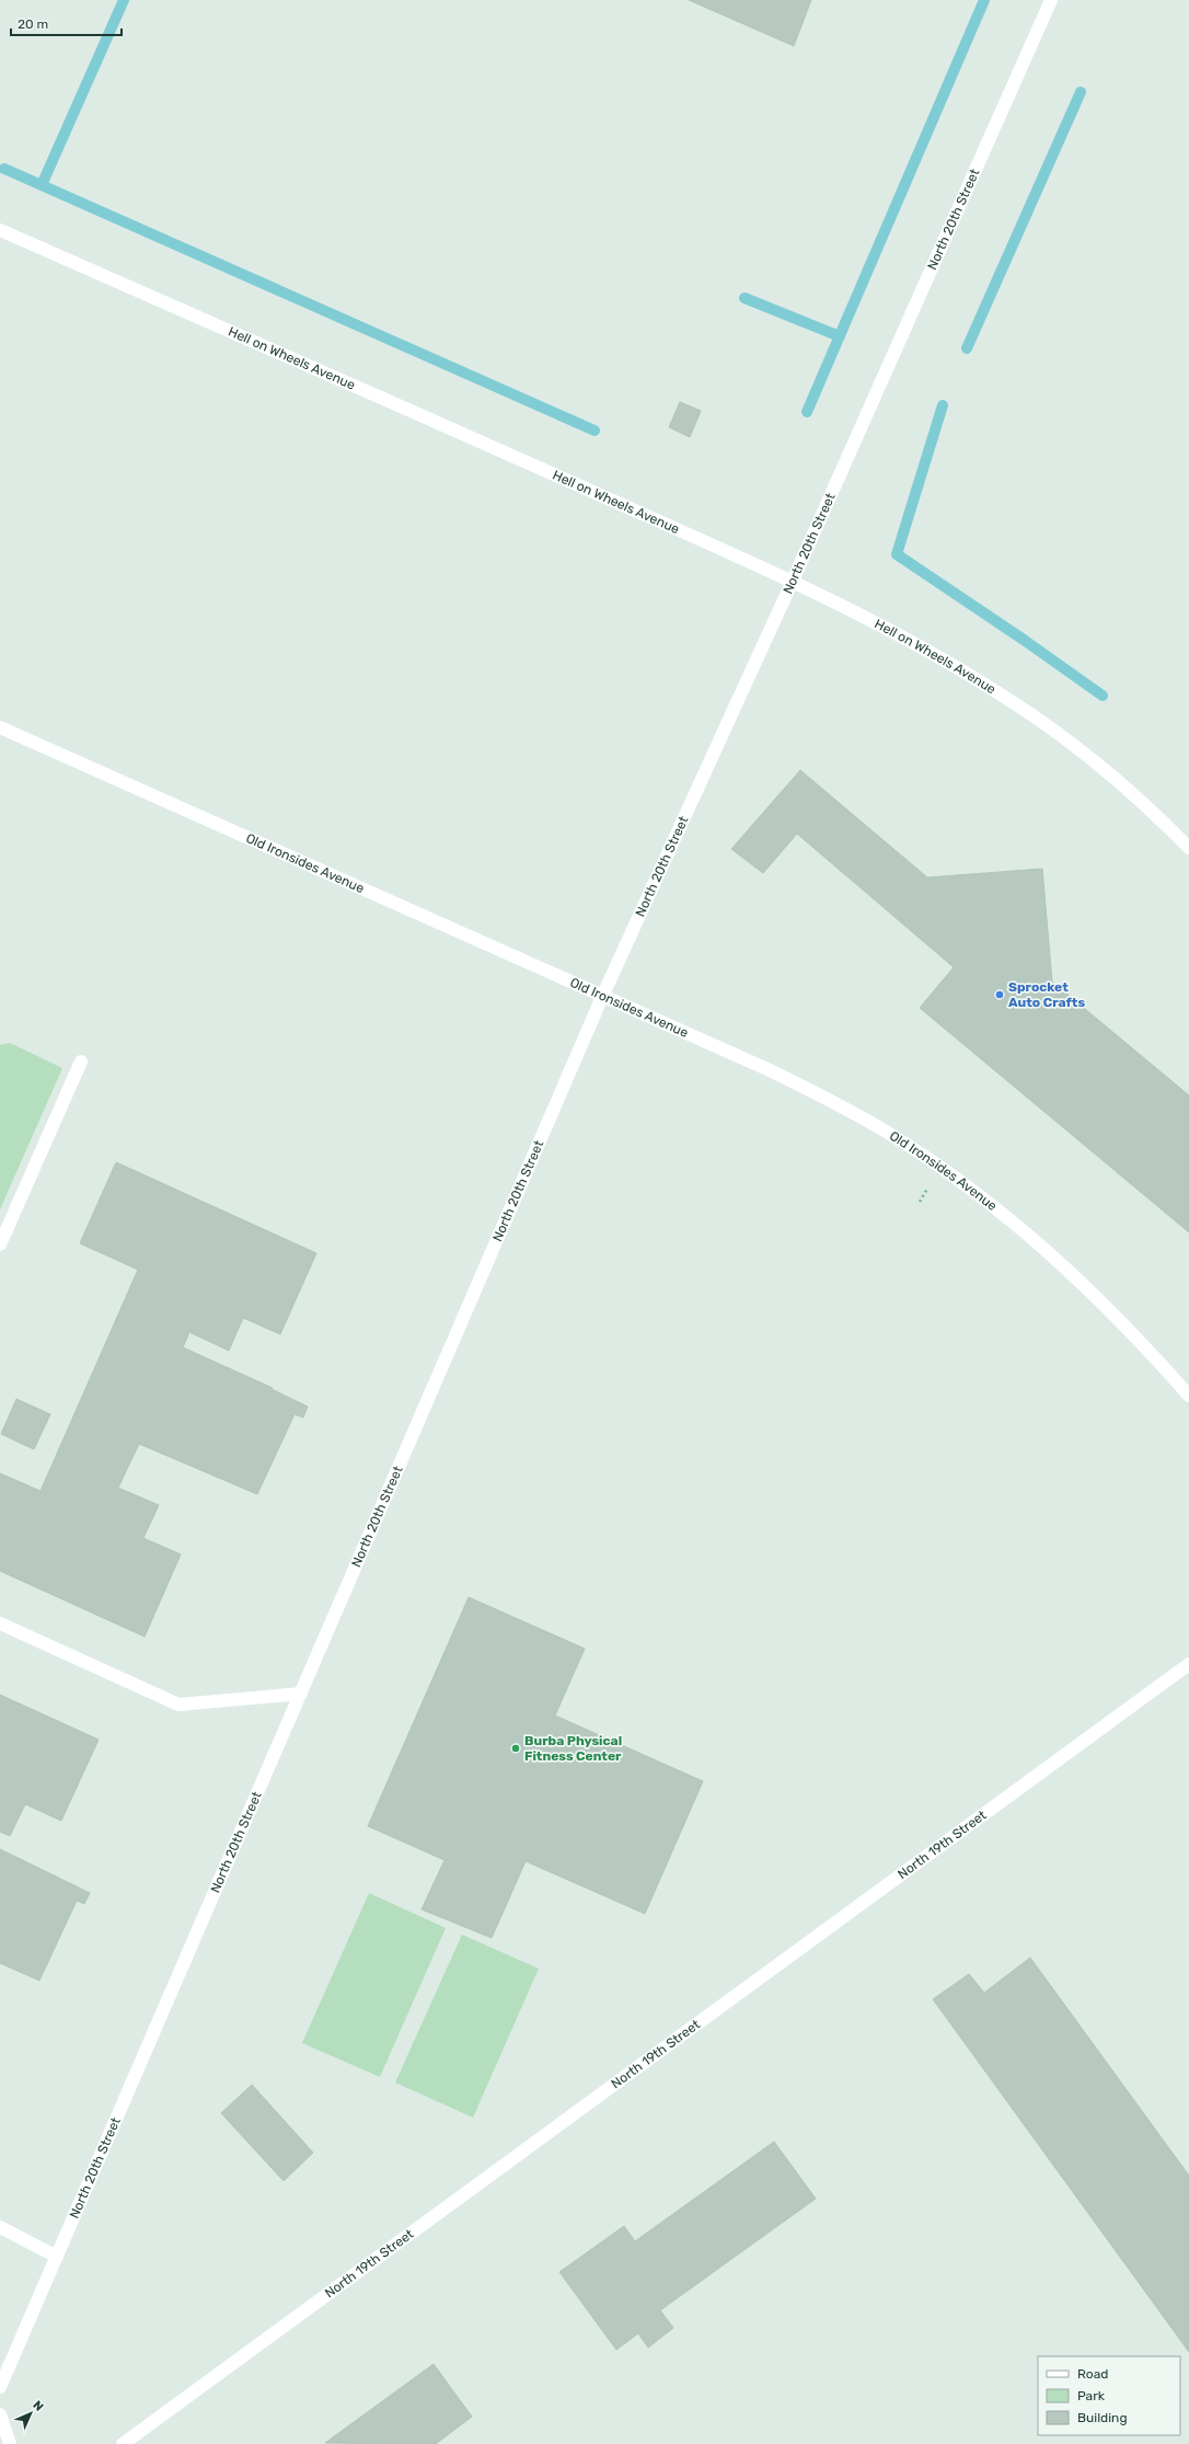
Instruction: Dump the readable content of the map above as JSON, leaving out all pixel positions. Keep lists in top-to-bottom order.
{
  "streets": {
    "street": [
      "North 20th Street",
      "Hell on Wheels Avenue",
      "Old Ironsides Avenue",
      "North 19th Street"
    ]
  },
  "crossings": [
    ["North 20th Street", "Hell on Wheels Avenue"],
    ["North 20th Street", "Old Ironsides Avenue"]
  ],
  "places": ["Sprocket Auto Crafts", "Burba Physical Fitness Center"],
  "legend": ["Road", "Park", "Building"],
  "scale_bar": "20 m",
  "north": "top right"
}
